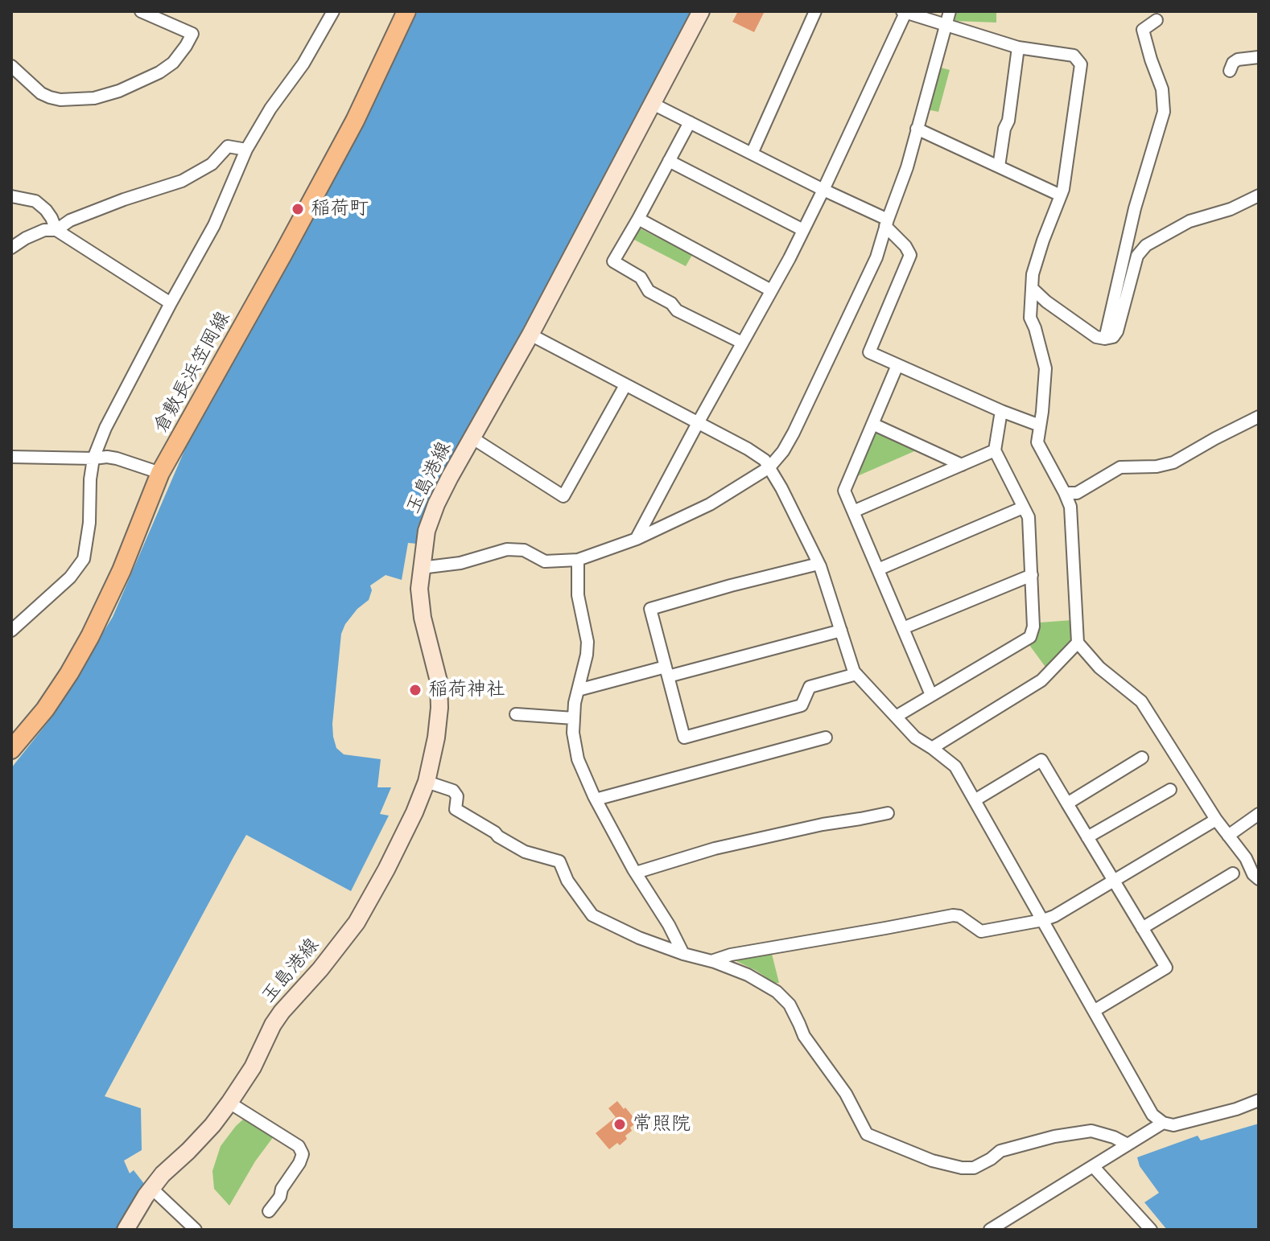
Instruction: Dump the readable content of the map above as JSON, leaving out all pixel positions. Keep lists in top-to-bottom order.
{
  "streets": {
    "main road": ["倉敷長浜笠岡線", "玉島港線"]
  },
  "places": ["稲荷町", "稲荷神社", "常照院"]
}
